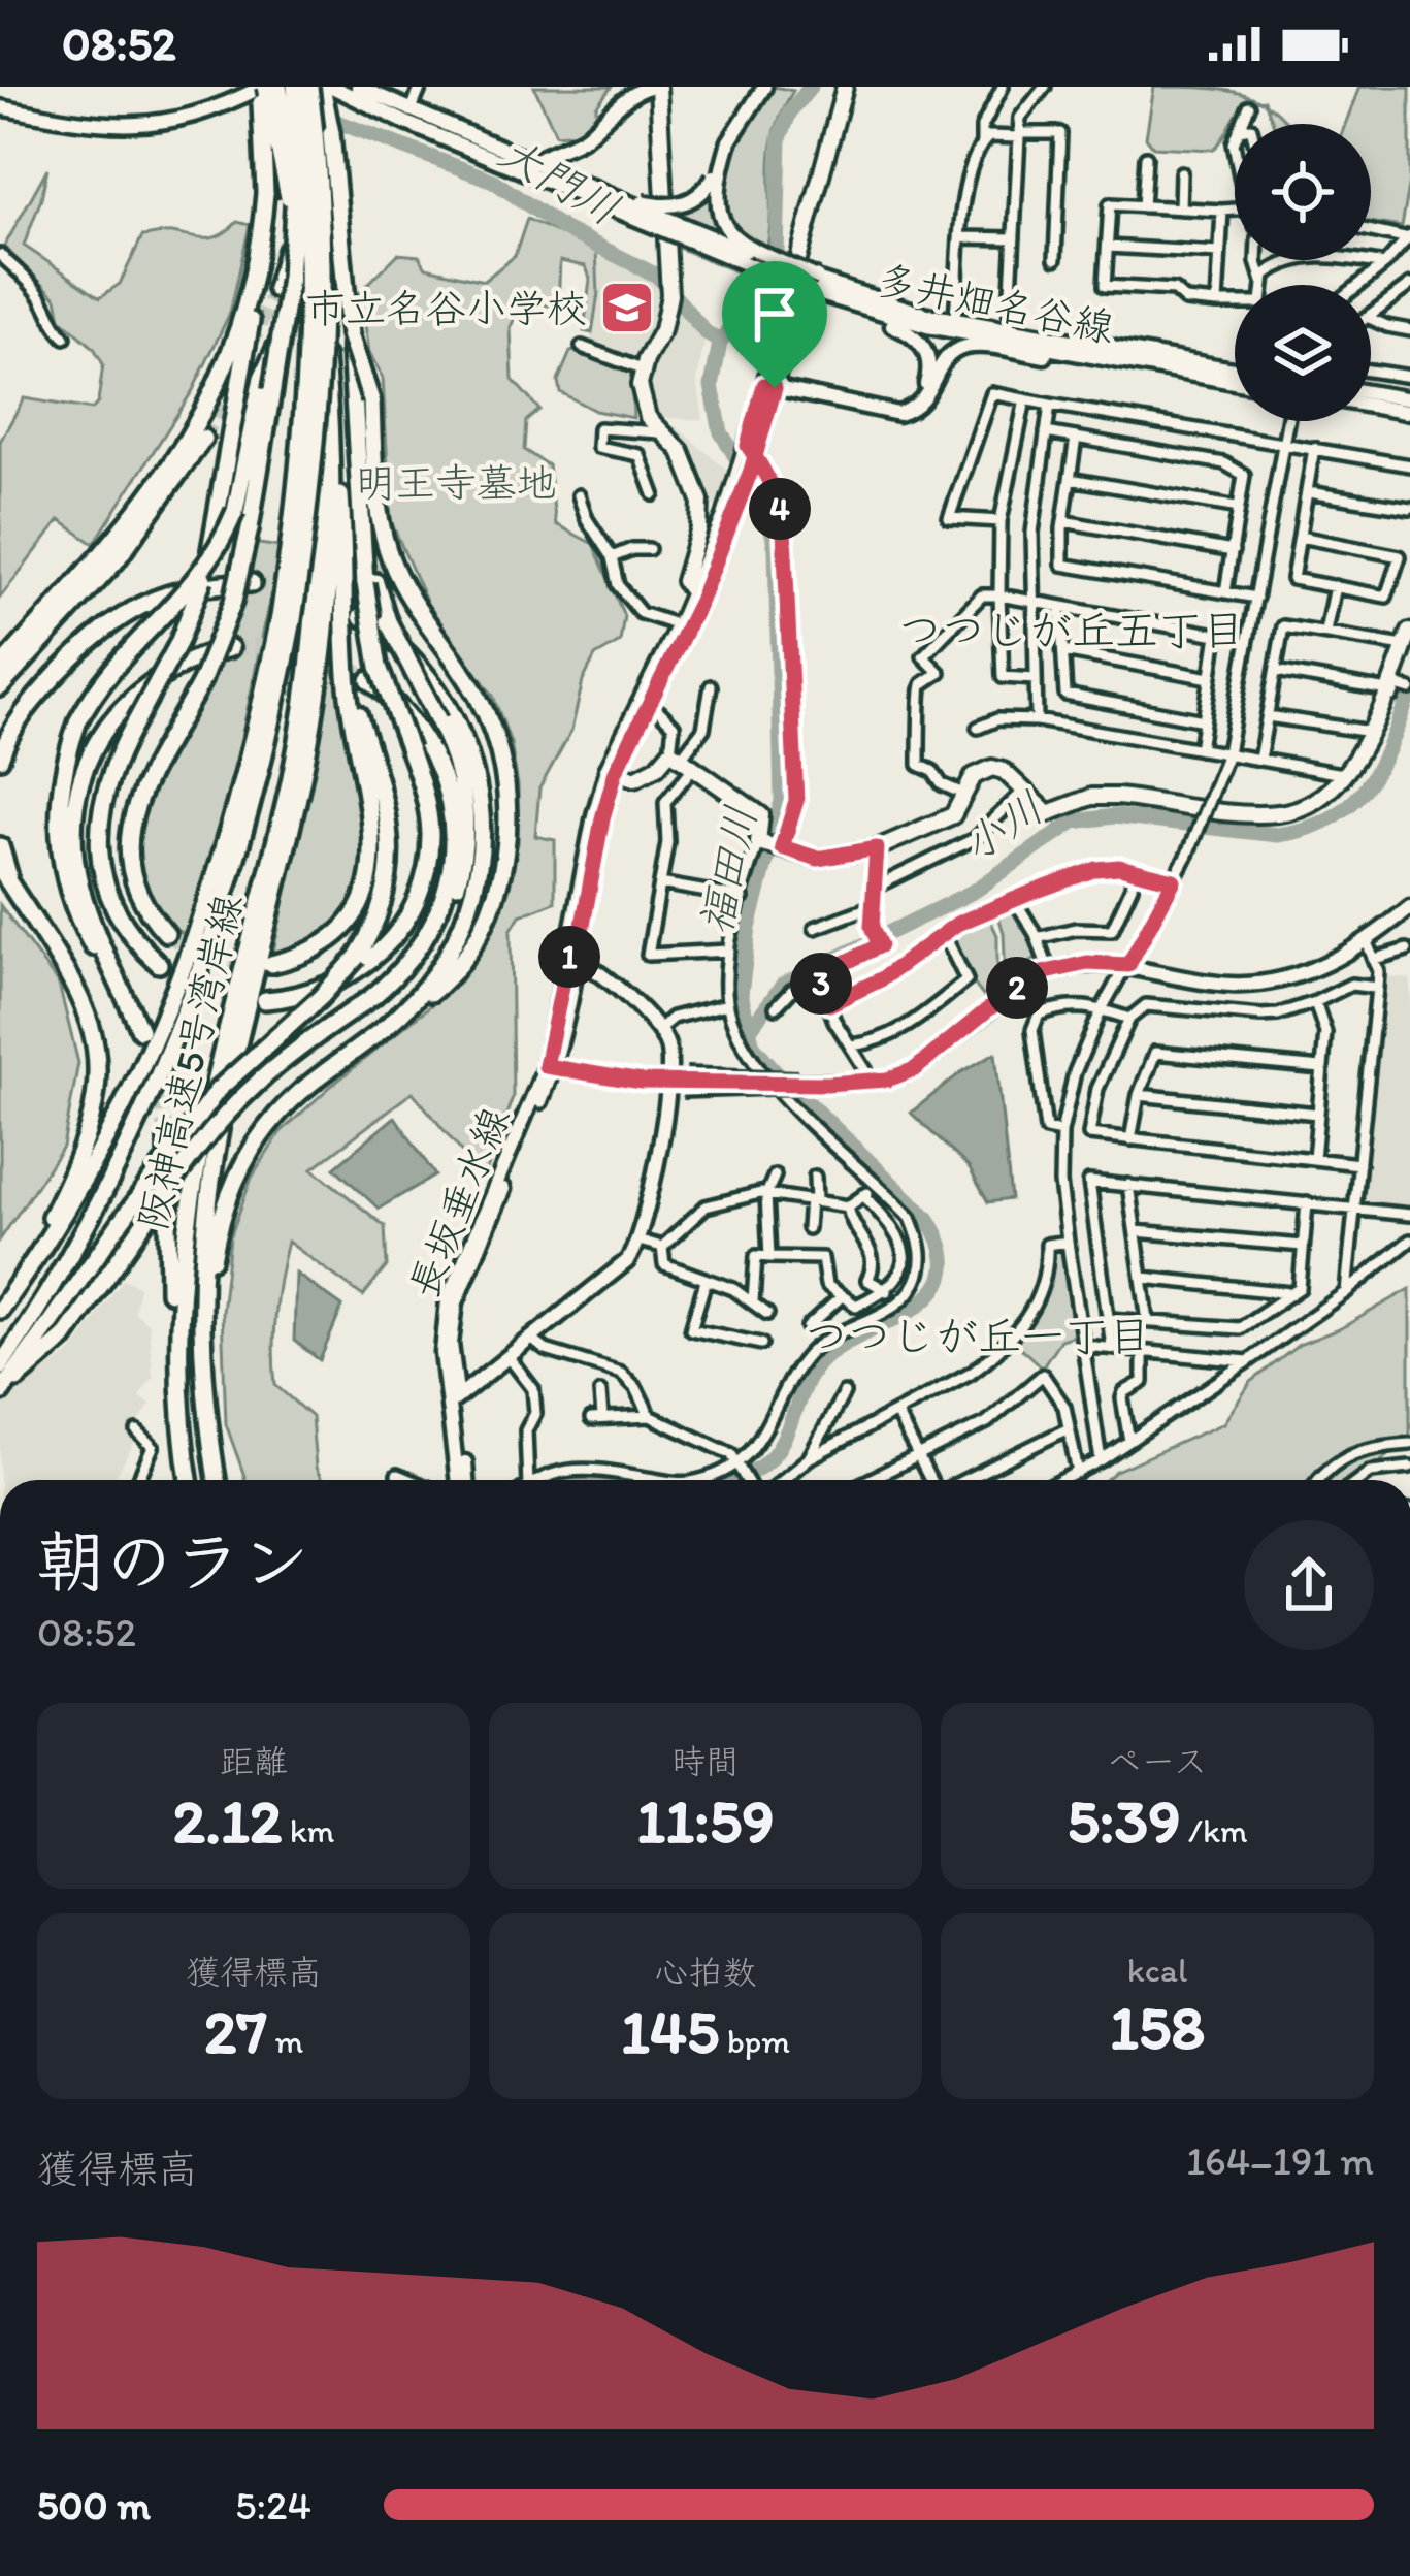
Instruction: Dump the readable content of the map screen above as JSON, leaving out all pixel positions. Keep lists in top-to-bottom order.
{
  "streets": {
    "highway": ["阪神高速5号湾岸線"],
    "street": ["多井畑名谷線", "長坂垂水線"]
  },
  "districts": ["つつじが丘五丁目", "つつじが丘一丁目"],
  "water": ["大門川", "小川", "福田川"],
  "parks": ["明王寺墓地"],
  "places": {
    "school or university": ["市立名谷小学校"]
  },
  "page": {
    "status": "08:52",
    "pins": [
      "4",
      "1",
      "3",
      "2"
    ],
    "heading": ["朝のラン", "08:52"],
    "stats": [
      ["距離", "2.12 km"],
      ["時間", "11:59"],
      ["ペース", "5:39 /km"],
      ["獲得標高", "27 m"],
      ["心拍数", "145 bpm"],
      ["kcal", "158"]
    ],
    "chart": ["獲得標高", "164–191 m"],
    "list": [
      {
        "name": "500 m",
        "note": "5:24"
      }
    ]
  }
}
